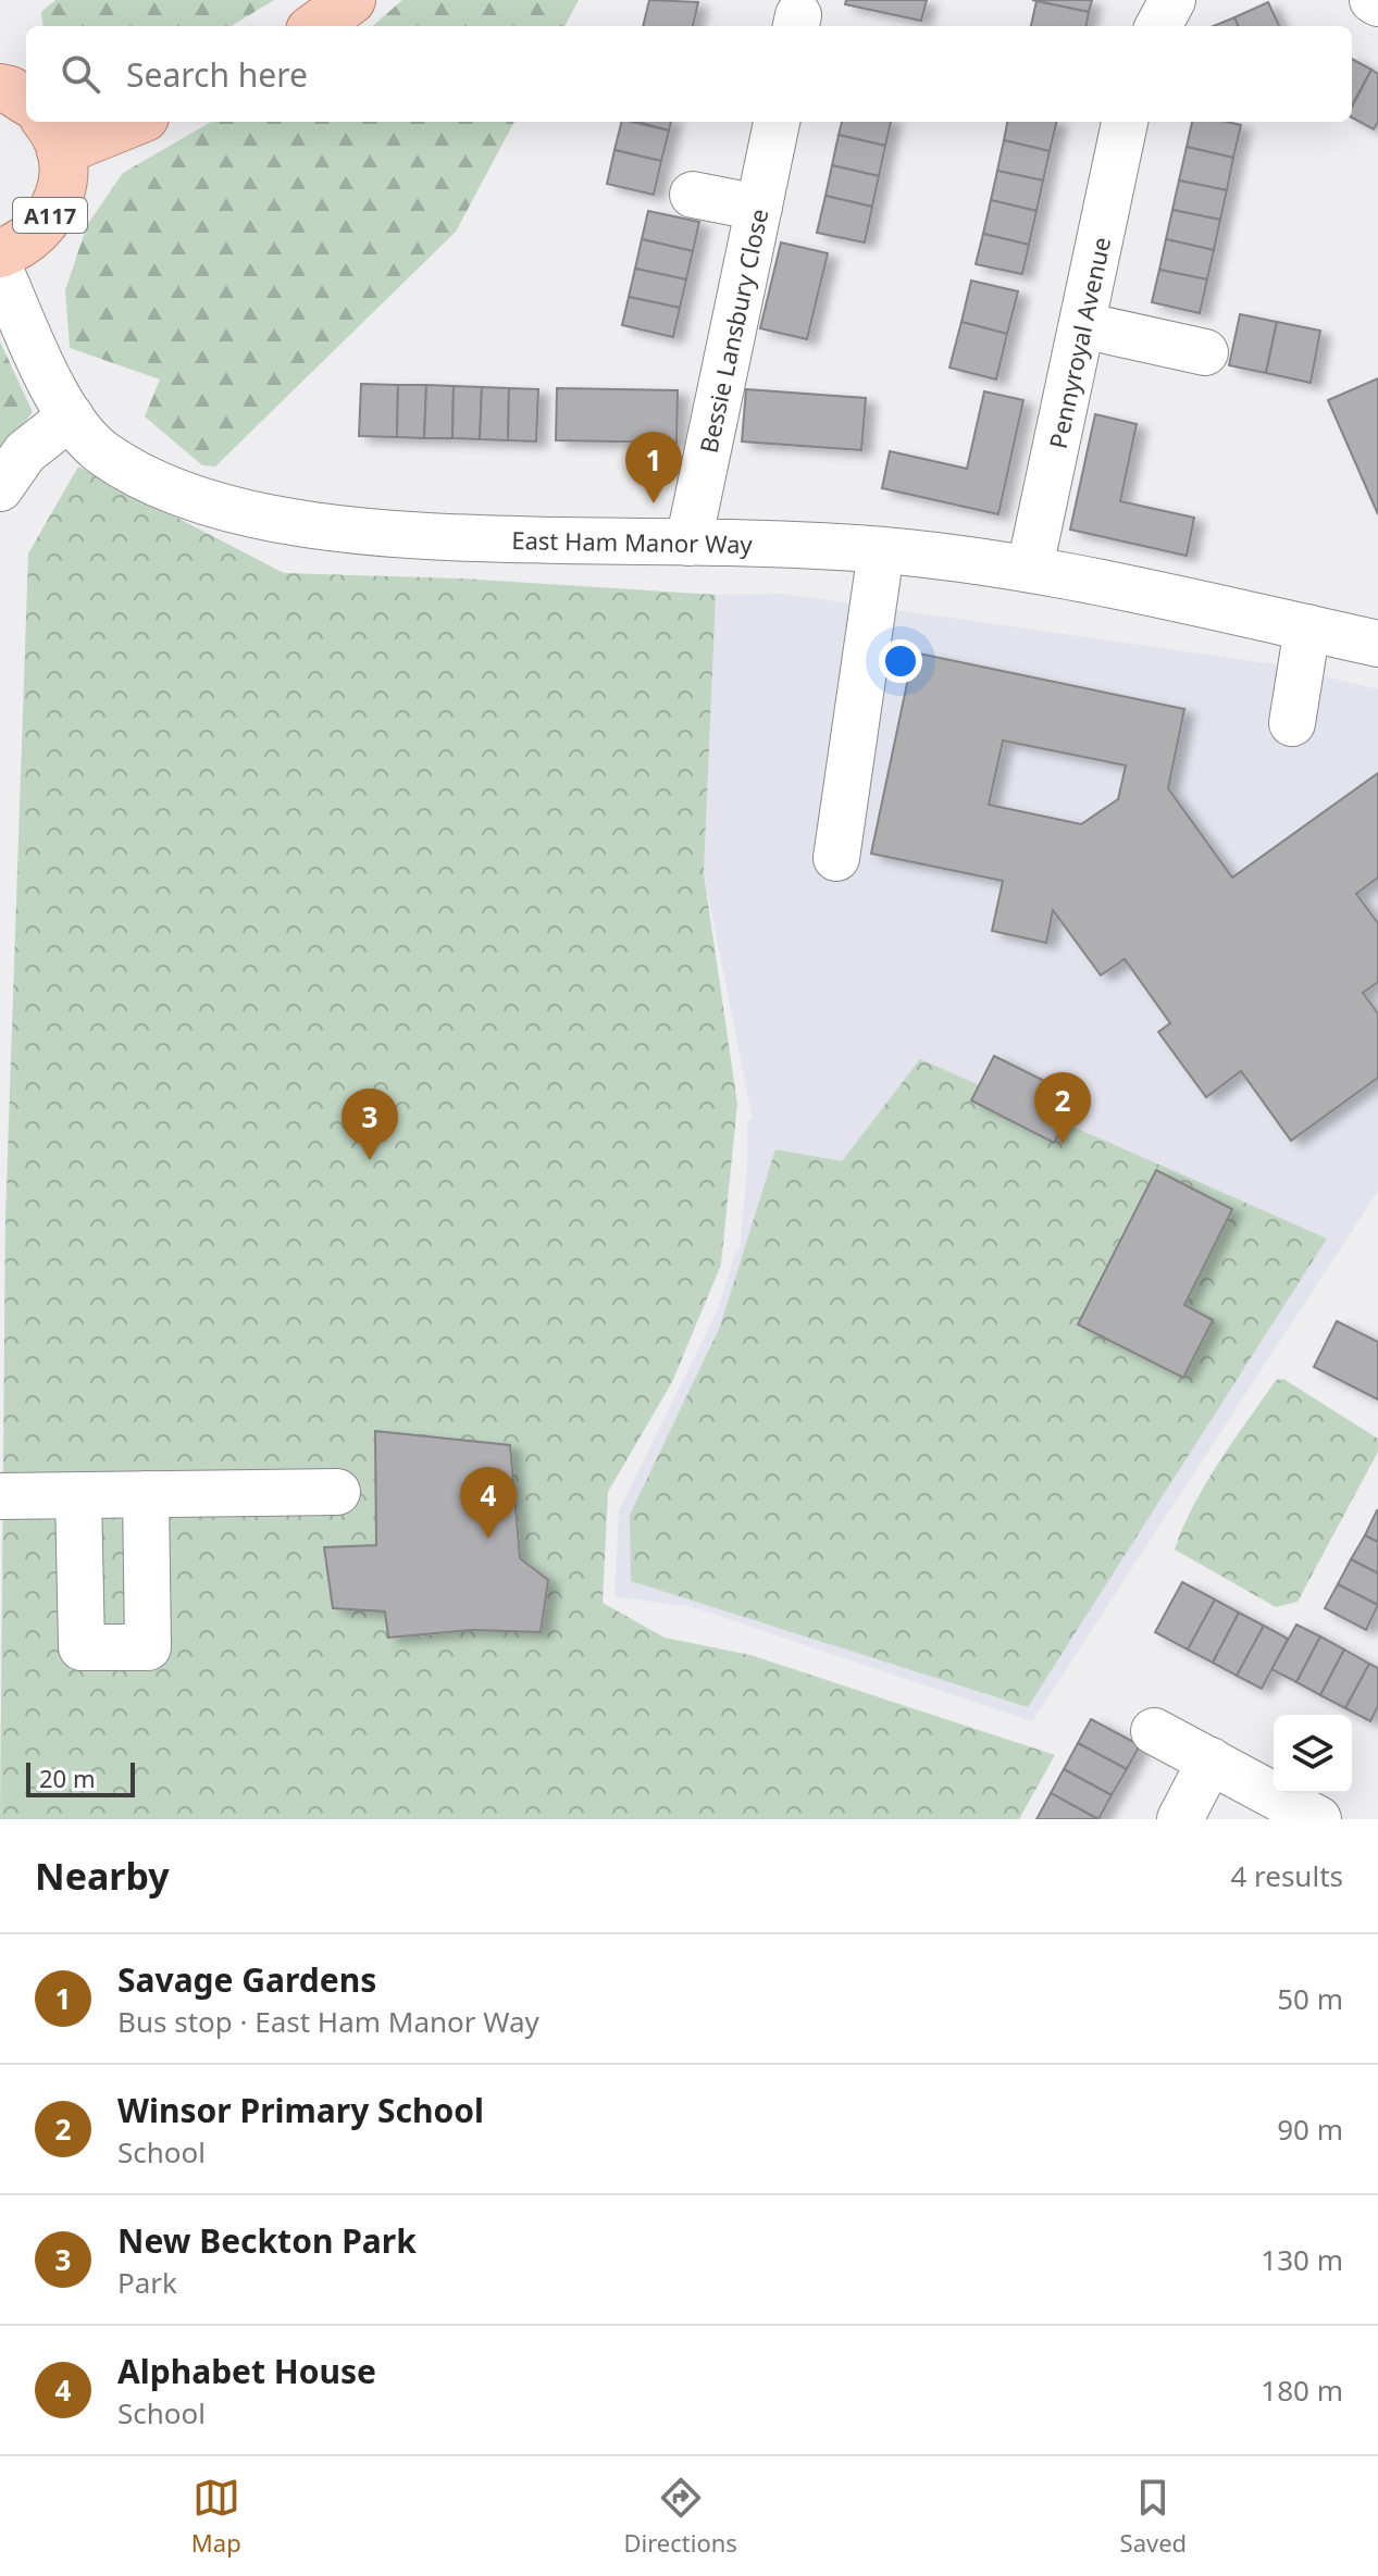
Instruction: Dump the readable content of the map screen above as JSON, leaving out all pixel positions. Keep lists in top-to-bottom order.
{
  "streets": {
    "main road": ["A117"],
    "street": ["Bessie Lansbury Close", "Pennyroyal Avenue", "East Ham Manor Way"]
  },
  "crossings": [
    ["Bessie Lansbury Close", "East Ham Manor Way"],
    ["Pennyroyal Avenue", "East Ham Manor Way"]
  ],
  "scale_bar": "20 m",
  "page": {
    "search": "Search here",
    "pins": [
      "1",
      "2",
      "3",
      "4"
    ],
    "scale": "20 m",
    "heading": ["Nearby", "4 results"],
    "list": [
      {
        "mark": "1",
        "name": "Savage Gardens",
        "note": "Bus stop · East Ham Manor Way",
        "value": "50 m"
      },
      {
        "mark": "2",
        "name": "Winsor Primary School",
        "note": "School",
        "value": "90 m"
      },
      {
        "mark": "3",
        "name": "New Beckton Park",
        "note": "Park",
        "value": "130 m"
      },
      {
        "mark": "4",
        "name": "Alphabet House",
        "note": "School",
        "value": "180 m"
      }
    ],
    "nav": ["Map", "Directions", "Saved"]
  }
}
